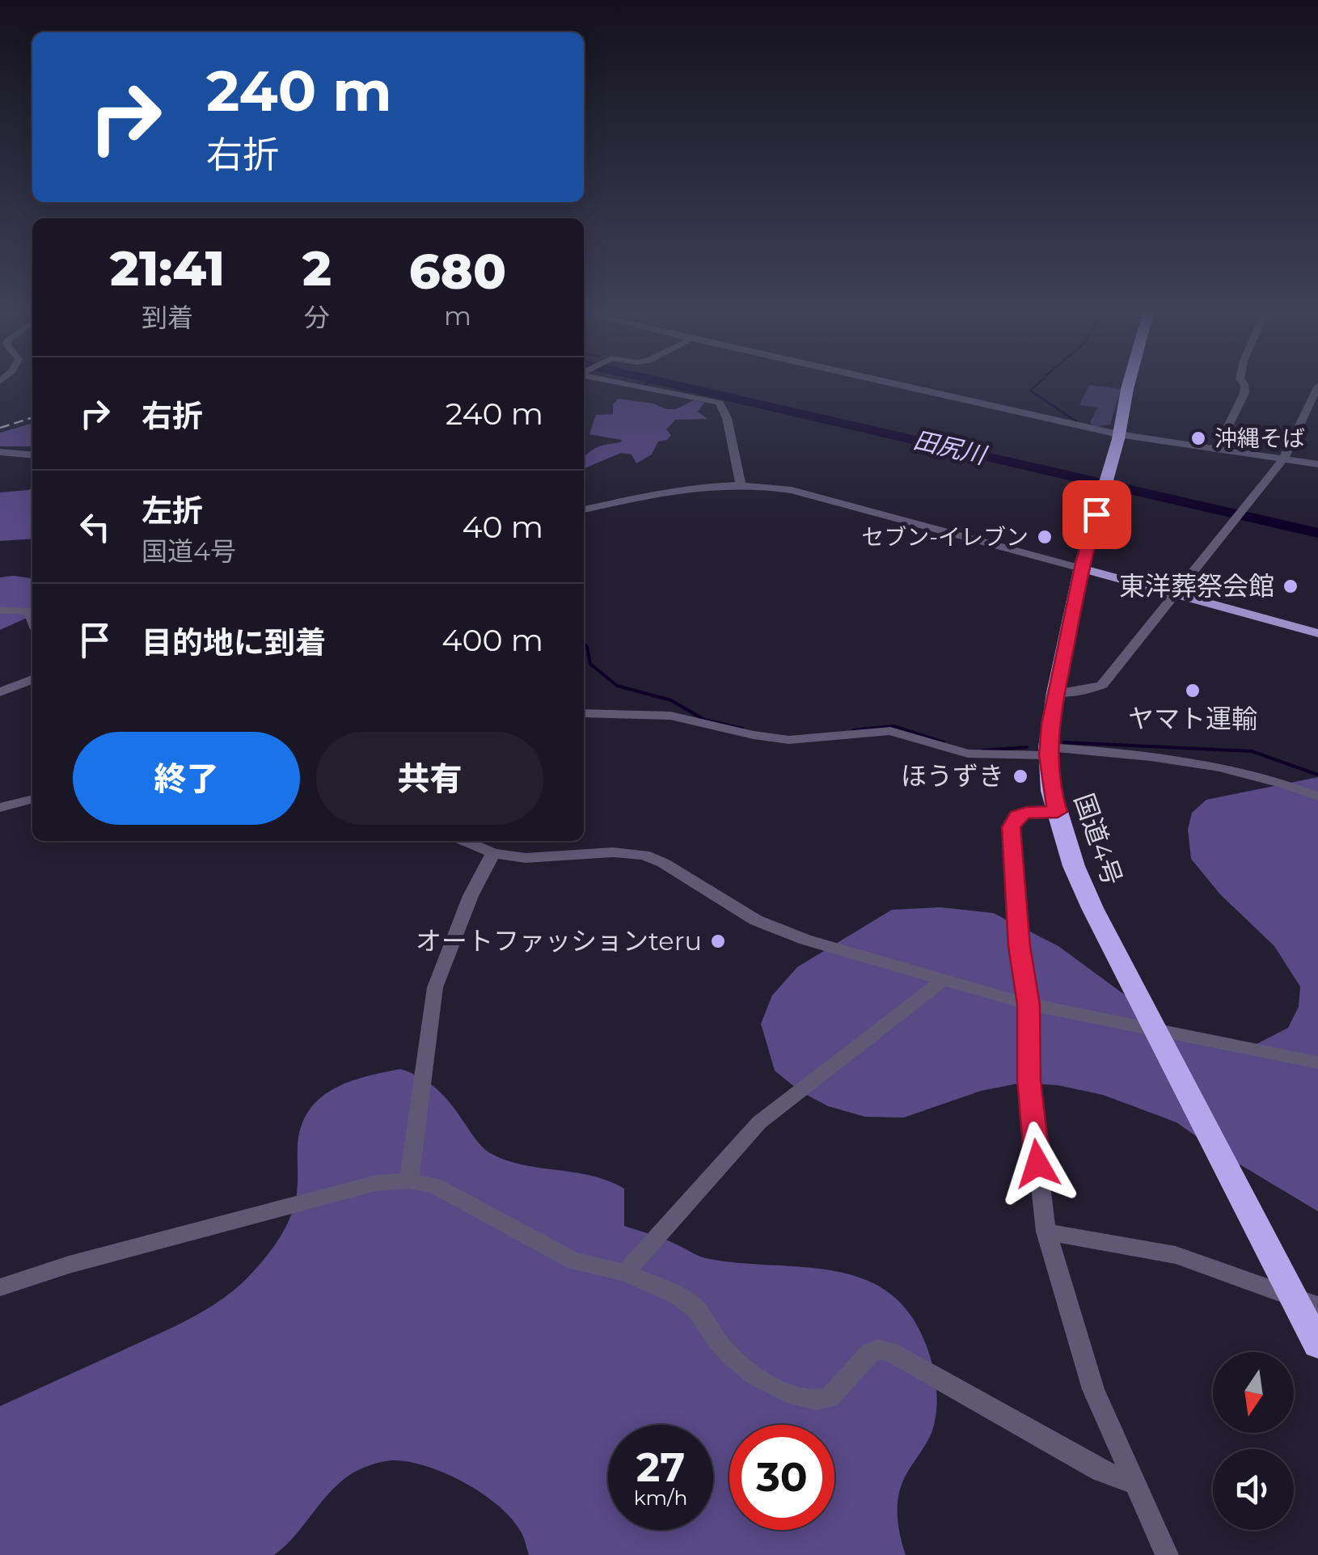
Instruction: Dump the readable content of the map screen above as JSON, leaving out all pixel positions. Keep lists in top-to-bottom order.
{
  "streets": {
    "highway": ["国道4号"]
  },
  "water": ["田尻川"],
  "places": [
    "沖縄そば",
    "セブン-イレブン",
    "東洋葬祭会館",
    "ヤマト運輸",
    "ほうずき",
    "オートファッションteru"
  ],
  "north": "bottom",
  "page": {
    "turn": ["240 m", "右折"],
    "eta": [
      "21:41",
      "到着",
      "2",
      "分",
      "680",
      "m"
    ],
    "list": [
      {
        "name": "右折",
        "value": "240 m"
      },
      {
        "name": "左折",
        "note": "国道4号",
        "value": "40 m"
      },
      {
        "name": "目的地に到着",
        "value": "400 m"
      }
    ],
    "buttons": ["終了", "共有"],
    "speed": "27 km/h",
    "limit": "30"
  }
}
